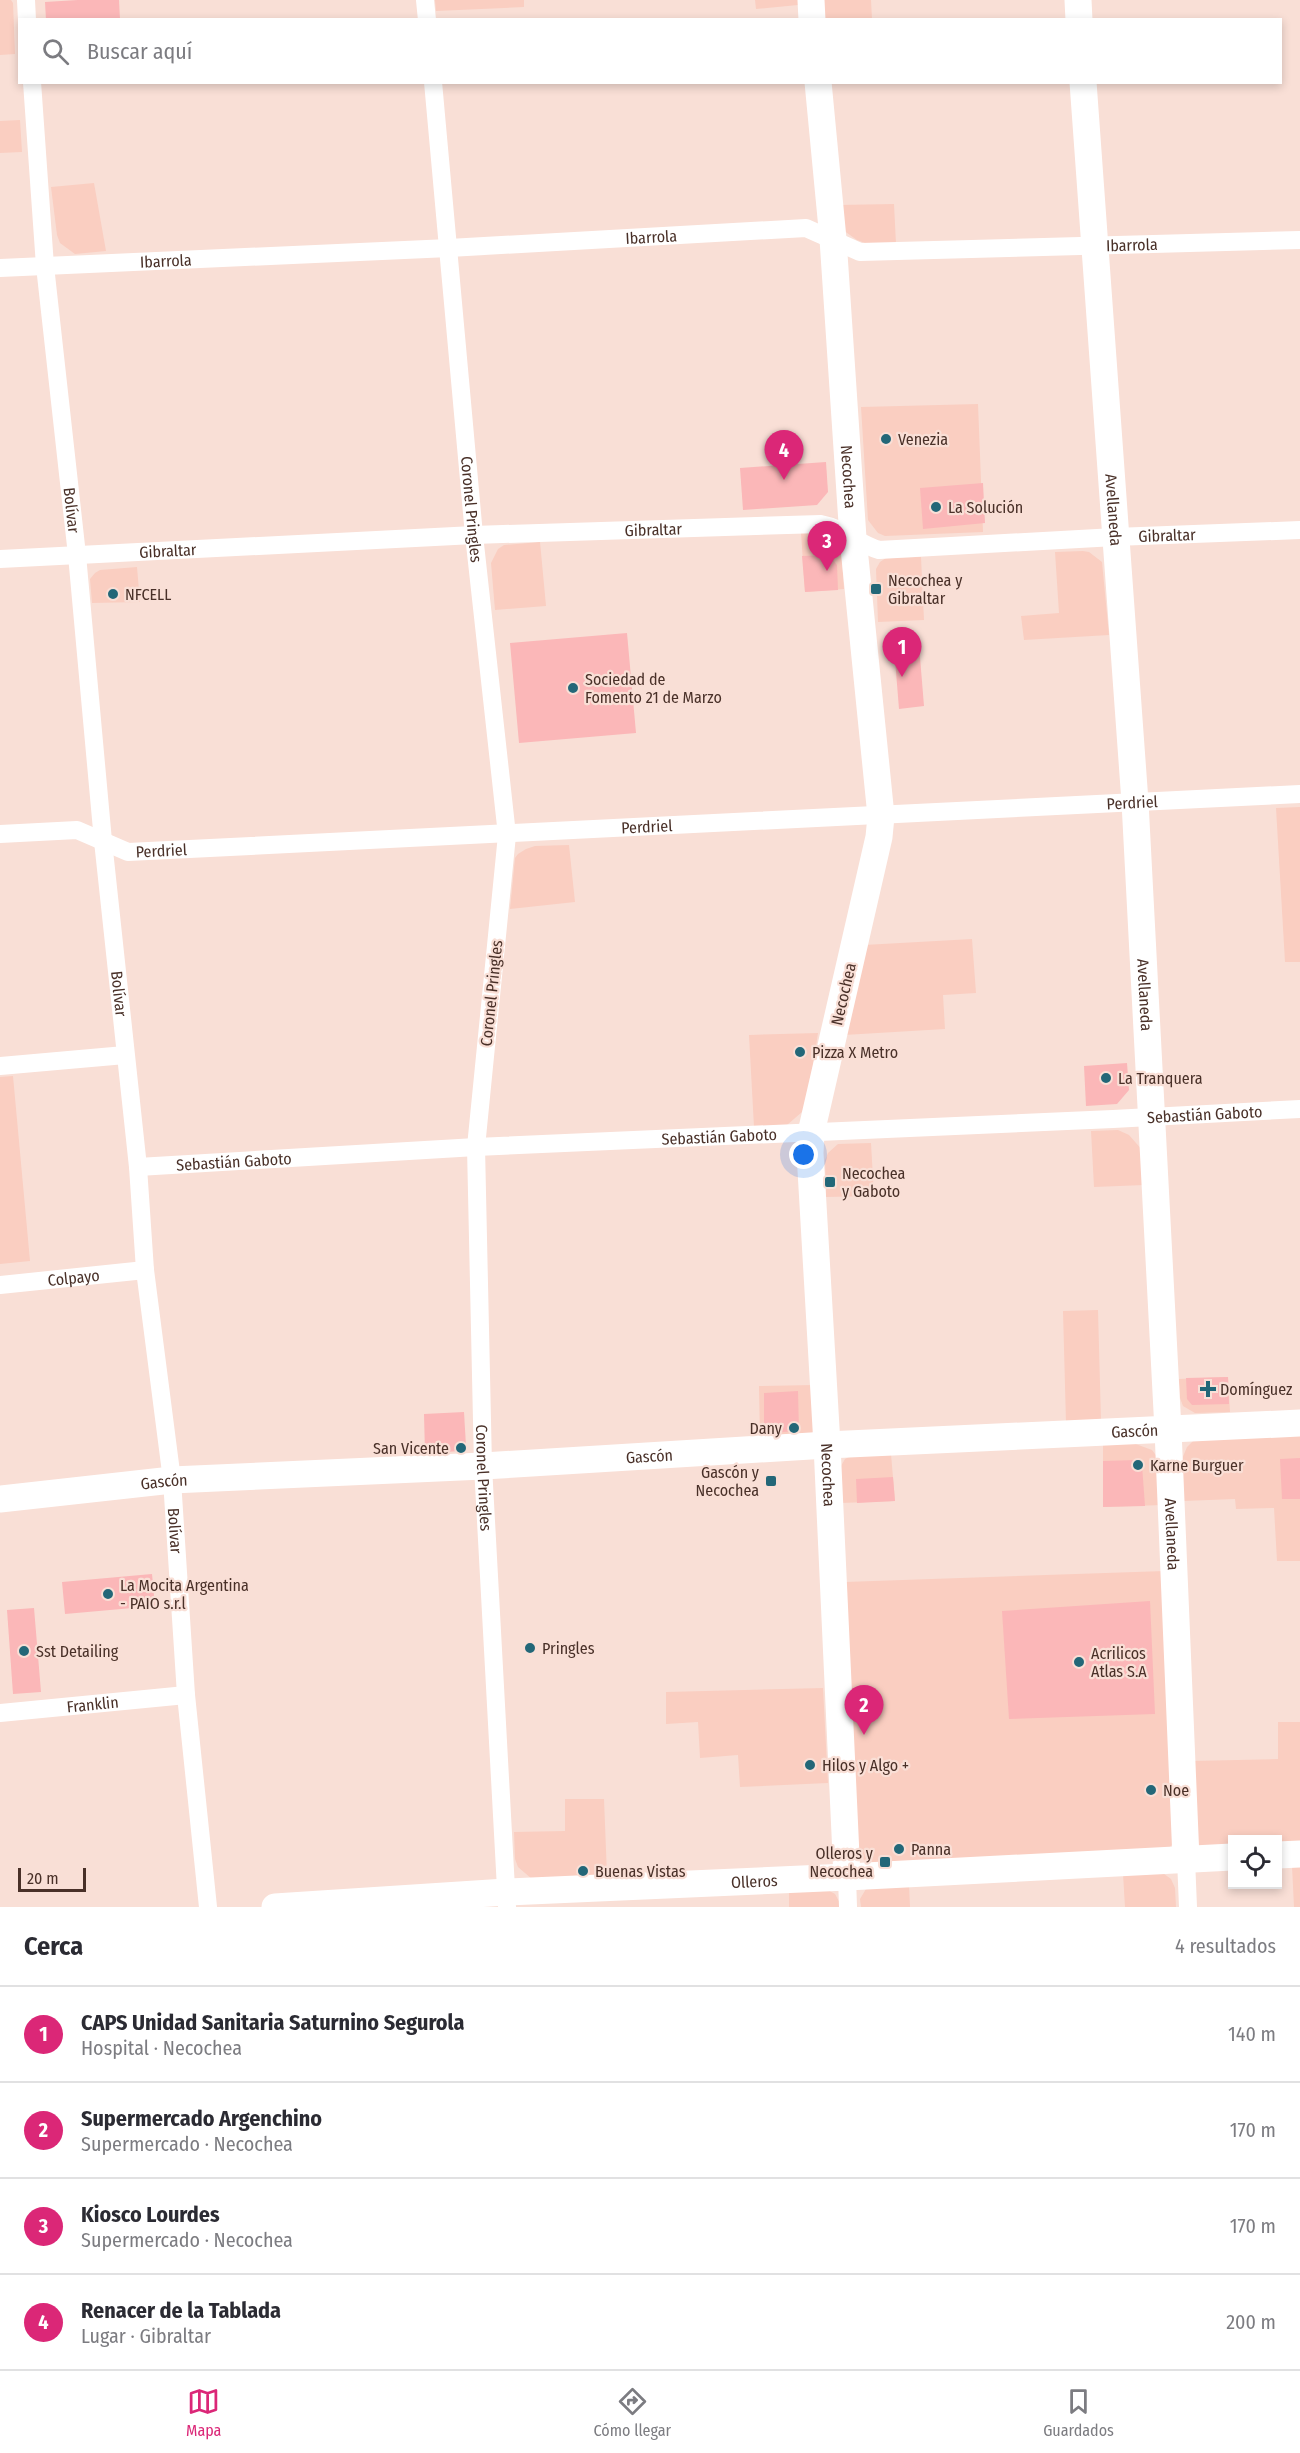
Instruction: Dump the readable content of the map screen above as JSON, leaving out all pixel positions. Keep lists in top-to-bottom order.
{
  "streets": {
    "street": [
      "Ibarrola",
      "Necochea",
      "Avellaneda",
      "Coronel Pringles",
      "Bolívar",
      "Gibraltar",
      "Perdriel",
      "Sebastián Gaboto",
      "Colpayo",
      "Gascón",
      "Franklin",
      "Olleros"
    ]
  },
  "crossings": [
    ["Ibarrola", "Necochea"],
    ["Ibarrola", "Avellaneda"],
    ["Ibarrola", "Coronel Pringles"],
    ["Ibarrola", "Bolívar"],
    ["Necochea", "Gibraltar"],
    ["Necochea", "Perdriel"],
    ["Necochea", "Sebastián Gaboto"],
    ["Necochea", "Gascón"],
    ["Necochea", "Olleros"],
    ["Avellaneda", "Gibraltar"],
    ["Avellaneda", "Perdriel"],
    ["Avellaneda", "Sebastián Gaboto"],
    ["Avellaneda", "Gascón"],
    ["Avellaneda", "Olleros"],
    ["Coronel Pringles", "Gibraltar"],
    ["Coronel Pringles", "Perdriel"],
    ["Coronel Pringles", "Sebastián Gaboto"],
    ["Coronel Pringles", "Gascón"],
    ["Coronel Pringles", "Olleros"],
    ["Bolívar", "Gibraltar"],
    ["Bolívar", "Perdriel"],
    ["Bolívar", "Sebastián Gaboto"],
    ["Bolívar", "Colpayo"],
    ["Bolívar", "Gascón"],
    ["Bolívar", "Franklin"]
  ],
  "places": {
    "other": [
      "Venezia",
      "La Solución",
      "NFCELL",
      "Sociedad de Fomento 21 de Marzo",
      "Pizza X Metro",
      "La Tranquera",
      "Dany",
      "San Vicente",
      "Karne Burguer",
      "La Mocita Argentina - PAIO s.r.l",
      "Pringles",
      "Sst Detailing",
      "Acrilicos Atlas S.A",
      "Hilos y Algo +",
      "Noe",
      "Panna",
      "Buenas Vistas"
    ],
    "transit": [
      "Necochea y Gibraltar",
      "Necochea y Gaboto",
      "Gascón y Necochea",
      "Olleros y Necochea"
    ],
    "health": ["Domínguez"]
  },
  "scale_bar": "20 m",
  "page": {
    "search": "Buscar aquí",
    "pins": [
      "4",
      "3",
      "1",
      "2"
    ],
    "scale": "20 m",
    "heading": ["Cerca", "4 resultados"],
    "list": [
      {
        "mark": "1",
        "name": "CAPS Unidad Sanitaria Saturnino Segurola",
        "note": "Hospital · Necochea",
        "value": "140 m"
      },
      {
        "mark": "2",
        "name": "Supermercado Argenchino",
        "note": "Supermercado · Necochea",
        "value": "170 m"
      },
      {
        "mark": "3",
        "name": "Kiosco Lourdes",
        "note": "Supermercado · Necochea",
        "value": "170 m"
      },
      {
        "mark": "4",
        "name": "Renacer de la Tablada",
        "note": "Lugar · Gibraltar",
        "value": "200 m"
      }
    ],
    "nav": ["Mapa", "Cómo llegar", "Guardados"]
  }
}
